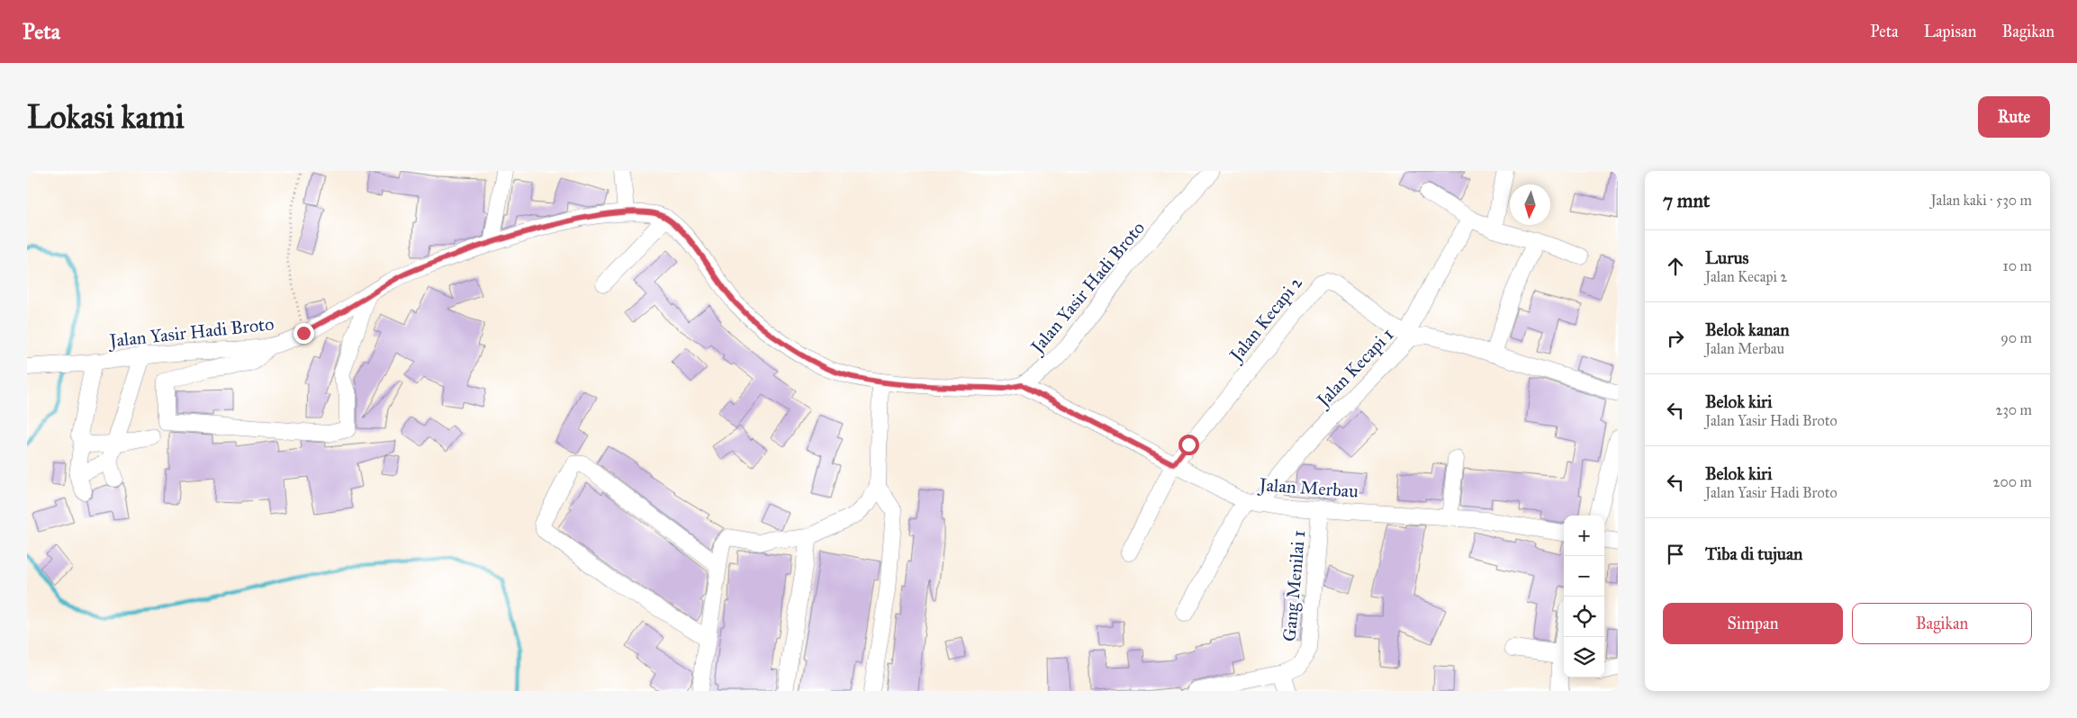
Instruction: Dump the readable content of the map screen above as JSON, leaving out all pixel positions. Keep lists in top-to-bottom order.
{
  "streets": {
    "street": [
      "Jalan Yasir Hadi Broto",
      "Jalan Kecapi 2",
      "Jalan Kecapi 1",
      "Jalan Merbau",
      "Gang Menilai 1"
    ]
  },
  "crossings": [
    ["Jalan Yasir Hadi Broto", "Jalan Merbau"],
    ["Jalan Kecapi 2", "Jalan Kecapi 1"],
    ["Jalan Kecapi 2", "Jalan Merbau"],
    ["Jalan Kecapi 1", "Jalan Merbau"],
    ["Jalan Merbau", "Gang Menilai 1"]
  ],
  "north": "bottom",
  "page": {
    "header": "Peta",
    "nav": ["Peta", "Lapisan", "Bagikan"],
    "buttons": [
      "Rute",
      ["Simpan", "Bagikan"]
    ],
    "title": "Lokasi kami",
    "heading": ["7 mnt", "Jalan kaki · 530 m"],
    "list": [
      ["Lurus", "Jalan Kecapi 2", "10 m"],
      ["Belok kanan", "Jalan Merbau", "90 m"],
      ["Belok kiri", "Jalan Yasir Hadi Broto", "230 m"],
      ["Belok kiri", "Jalan Yasir Hadi Broto", "200 m"],
      "Tiba di tujuan"
    ],
    "map_buttons": ["+", "−"]
  }
}
